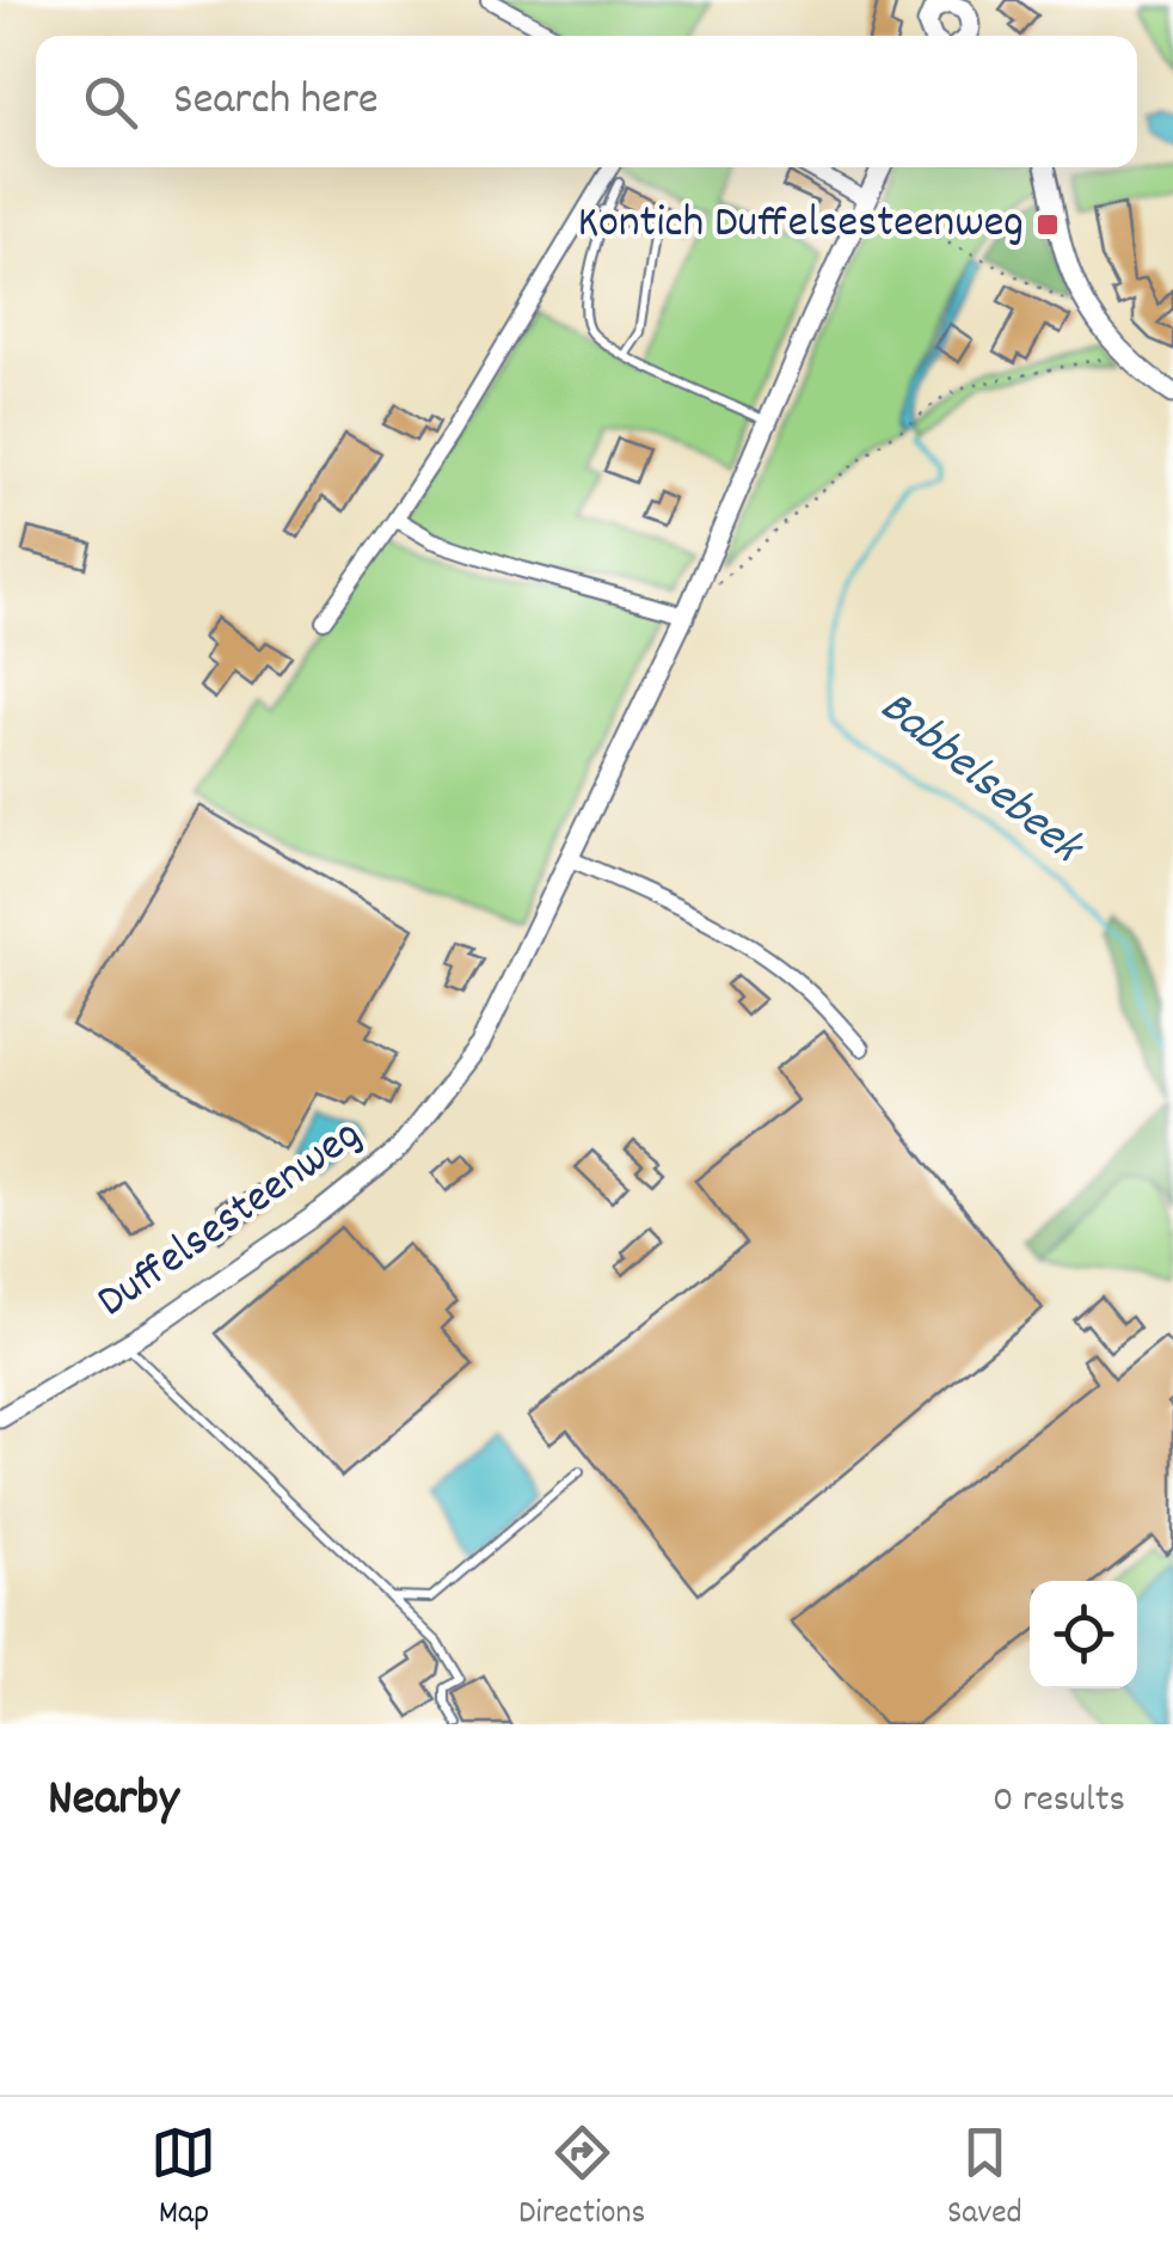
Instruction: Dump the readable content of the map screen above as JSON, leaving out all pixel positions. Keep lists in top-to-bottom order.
{
  "streets": {
    "street": ["Duffelsesteenweg"]
  },
  "water": ["Babbelsebeek"],
  "places": {
    "transit": ["Kontich Duffelsesteenweg"]
  },
  "page": {
    "search": "Search here",
    "heading": ["Nearby", "0 results"],
    "nav": ["Map", "Directions", "Saved"]
  }
}
